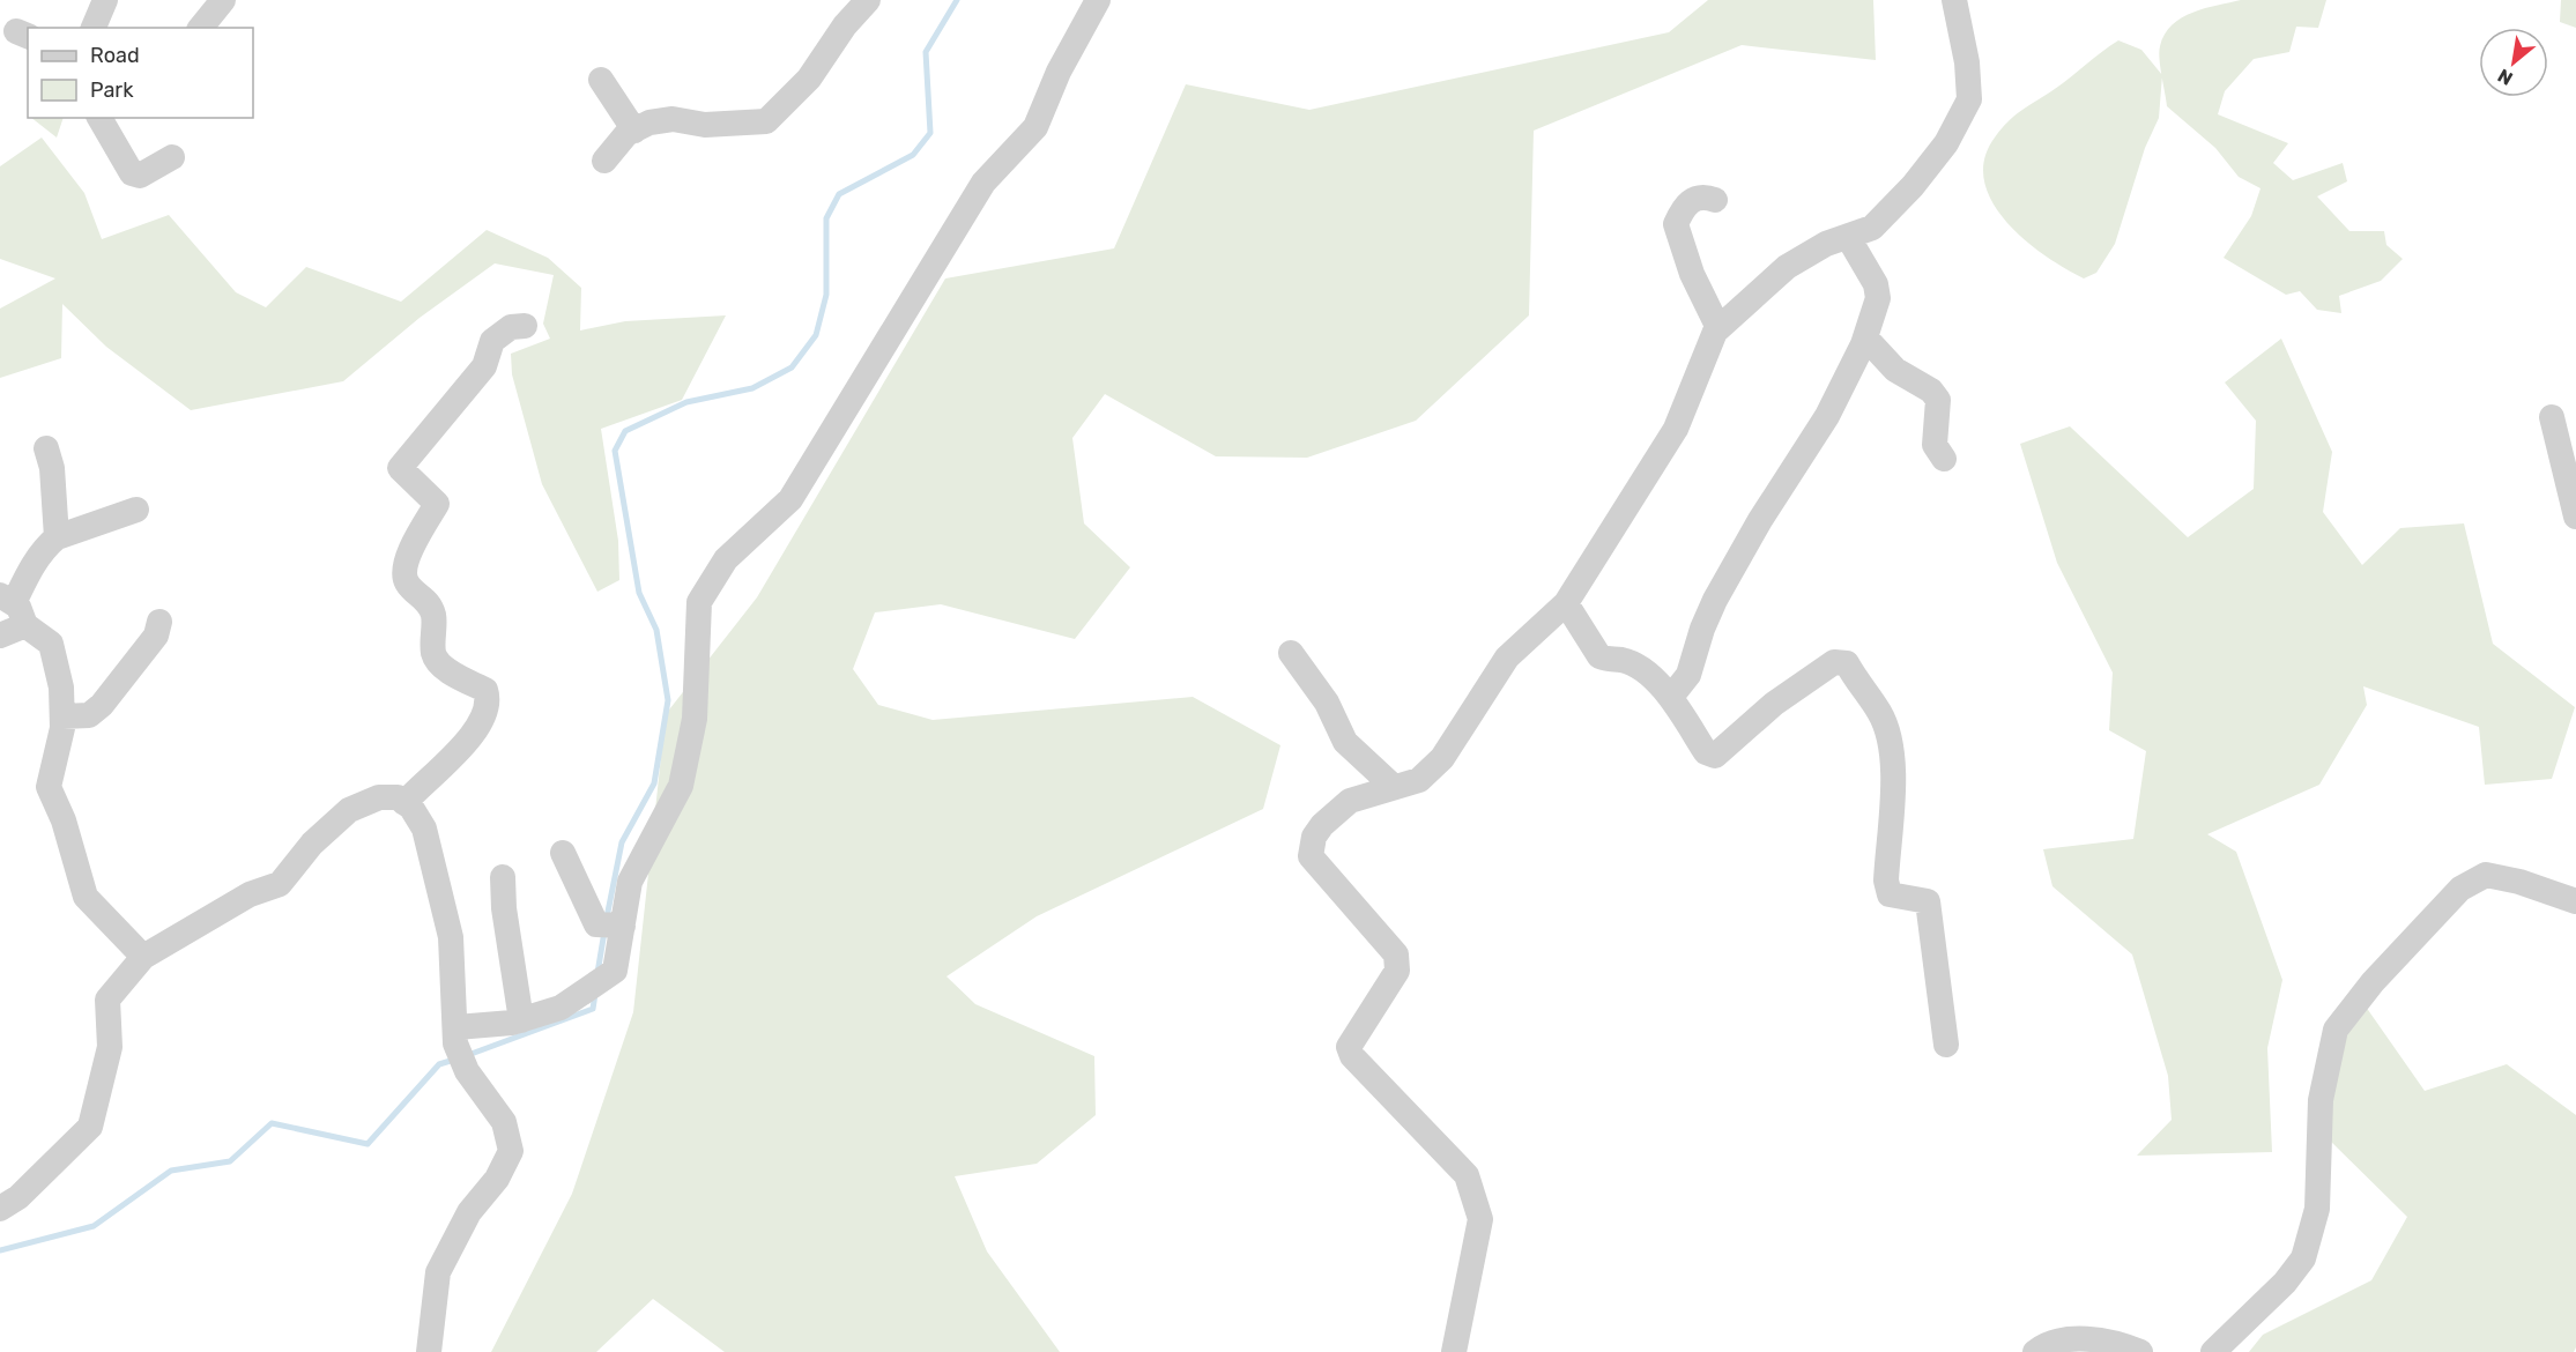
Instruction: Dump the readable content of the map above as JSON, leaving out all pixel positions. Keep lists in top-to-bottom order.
{
  "legend": ["Road", "Park"],
  "north": "bottom left"
}
